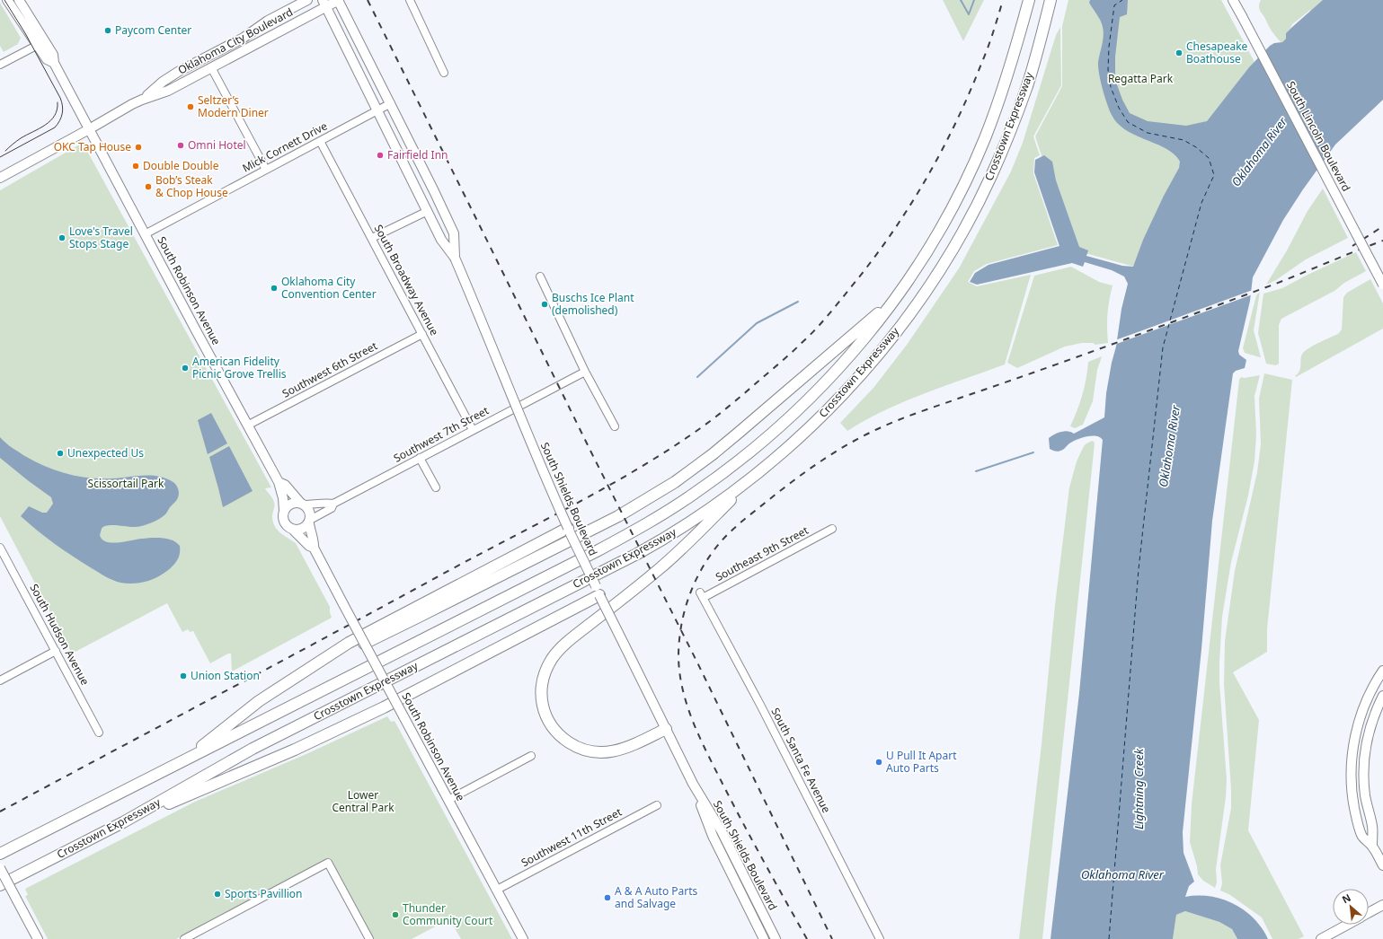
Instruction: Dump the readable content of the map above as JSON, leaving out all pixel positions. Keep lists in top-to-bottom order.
{
  "streets": {
    "highway": ["Crosstown Expressway"],
    "main road": [
      "Oklahoma City Boulevard",
      "South Lincoln Boulevard",
      "South Robinson Avenue",
      "South Shields Boulevard"
    ],
    "street": [
      "Mick Cornett Drive",
      "South Broadway Avenue",
      "Southwest 6th Street",
      "Southwest 7th Street",
      "Southeast 9th Street",
      "South Hudson Avenue",
      "South Santa Fe Avenue",
      "Southwest 11th Street"
    ]
  },
  "crossings": [
    ["Oklahoma City Boulevard", "South Robinson Avenue"],
    ["Oklahoma City Boulevard", "South Shields Boulevard"],
    ["Mick Cornett Drive", "South Broadway Avenue"],
    ["Mick Cornett Drive", "South Robinson Avenue"],
    ["Mick Cornett Drive", "South Shields Boulevard"],
    ["South Broadway Avenue", "Southwest 6th Street"],
    ["South Broadway Avenue", "Southwest 7th Street"],
    ["South Robinson Avenue", "Southwest 6th Street"],
    ["South Robinson Avenue", "Southwest 7th Street"],
    ["South Robinson Avenue", "Southwest 11th Street"],
    ["Southeast 9th Street", "South Santa Fe Avenue"]
  ],
  "water": ["Oklahoma River", "Lightning Creek"],
  "parks": ["Regatta Park", "Scissortail Park", "Lower Central Park"],
  "places": [
    "Paycom Center",
    "Chesapeake Boathouse",
    "Seltzer’s Modern Diner",
    "Omni Hotel",
    "OKC Tap House",
    "Fairfield Inn",
    "Double Double",
    "Bob’s Steak & Chop House",
    "Love's Travel Stops Stage",
    "Oklahoma City Convention Center",
    "Buschs Ice Plant (demolished)",
    "American Fidelity Picnic Grove Trellis",
    "Unexpected Us",
    "Union Station",
    "U Pull It Apart Auto Parts",
    "Sports Pavillion",
    "A & A Auto Parts and Salvage",
    "Thunder Community Court"
  ],
  "north": "top left"
}
